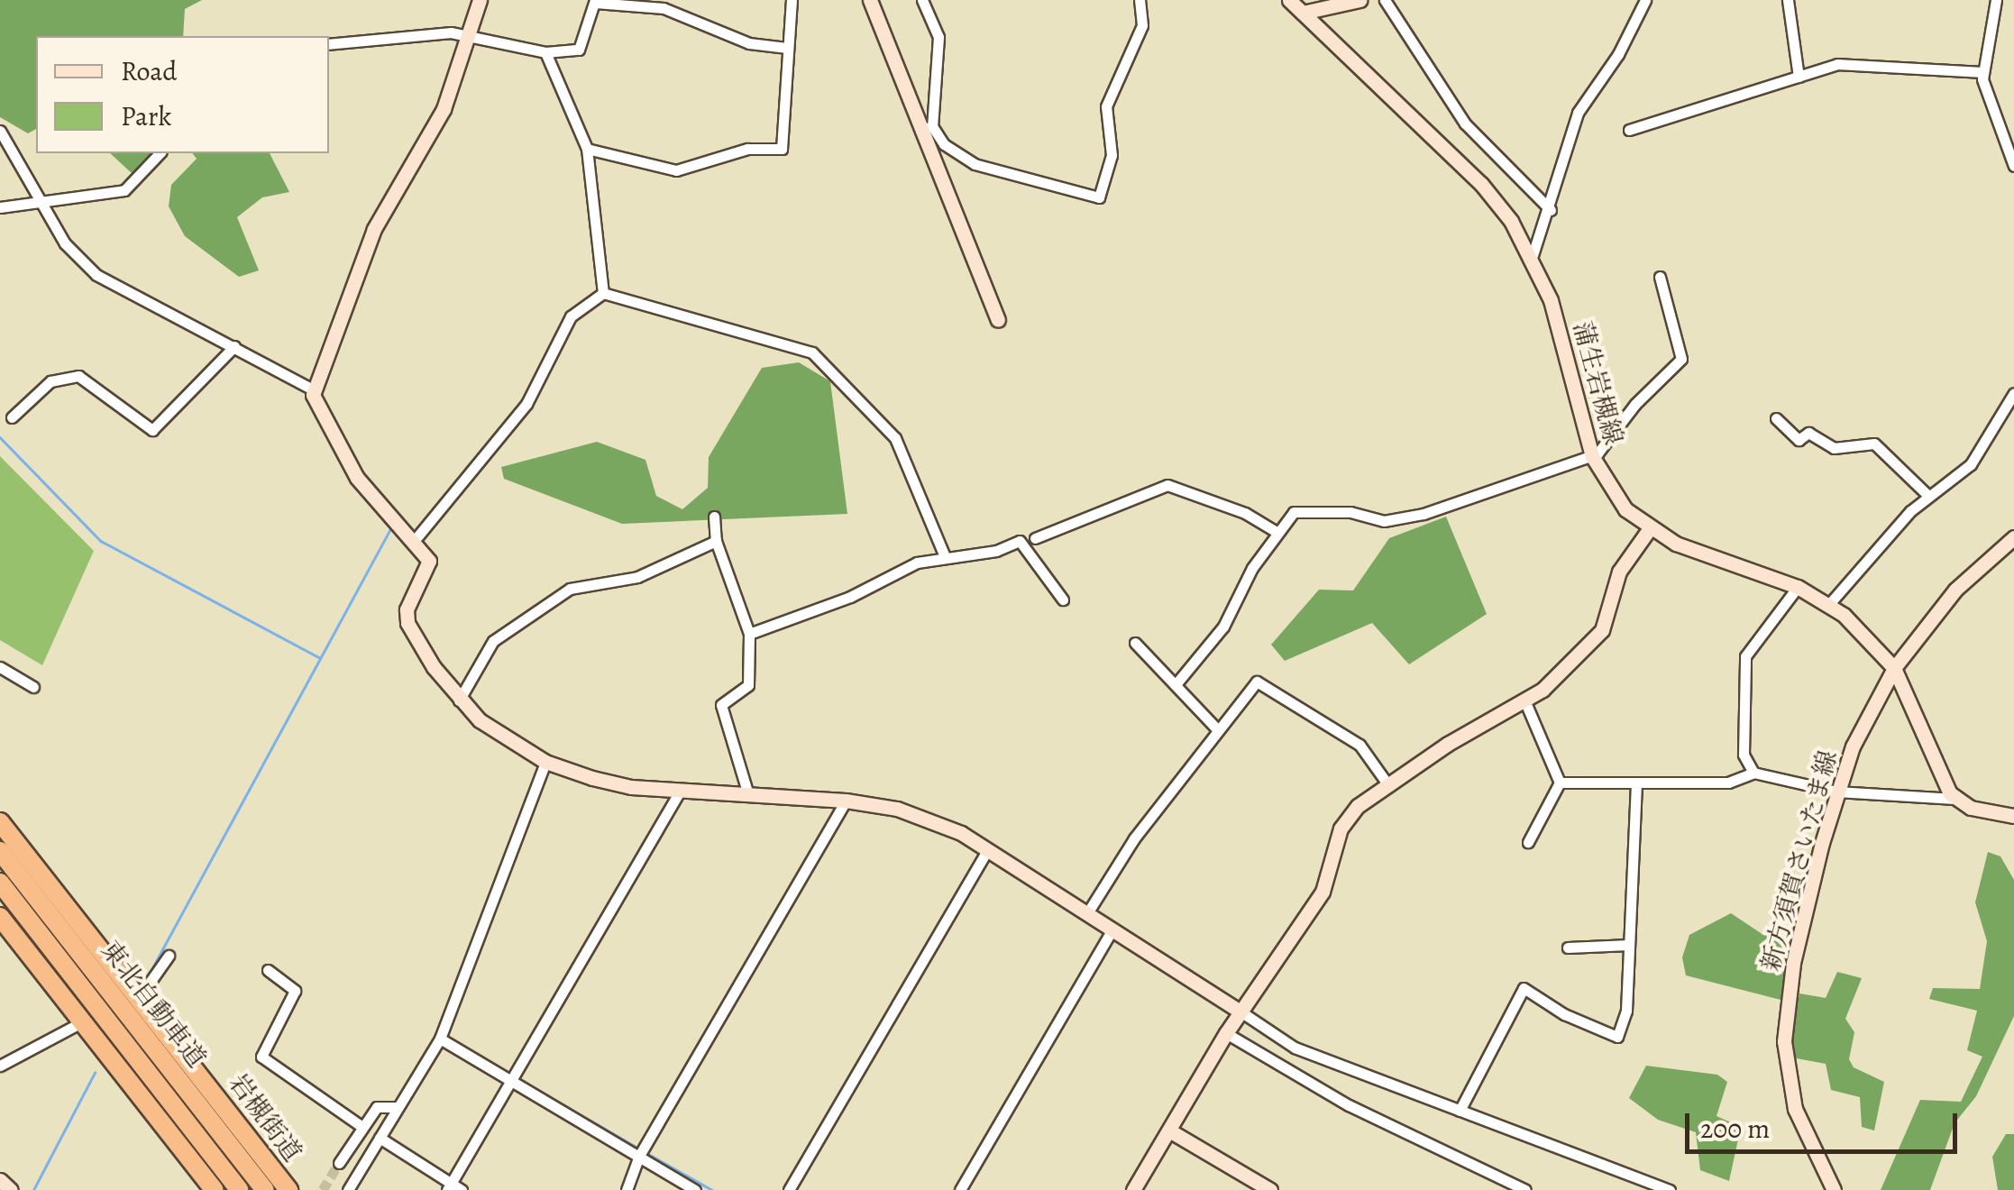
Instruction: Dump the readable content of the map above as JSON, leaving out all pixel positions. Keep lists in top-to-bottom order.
{
  "streets": {
    "highway": ["東北自動車道", "岩槻街道"],
    "street": ["蒲生岩槻線", "新方須賀さいたま線"]
  },
  "crossings": [
    ["蒲生岩槻線", "新方須賀さいたま線"]
  ],
  "legend": ["Road", "Park"],
  "scale_bar": "200 m"
}
